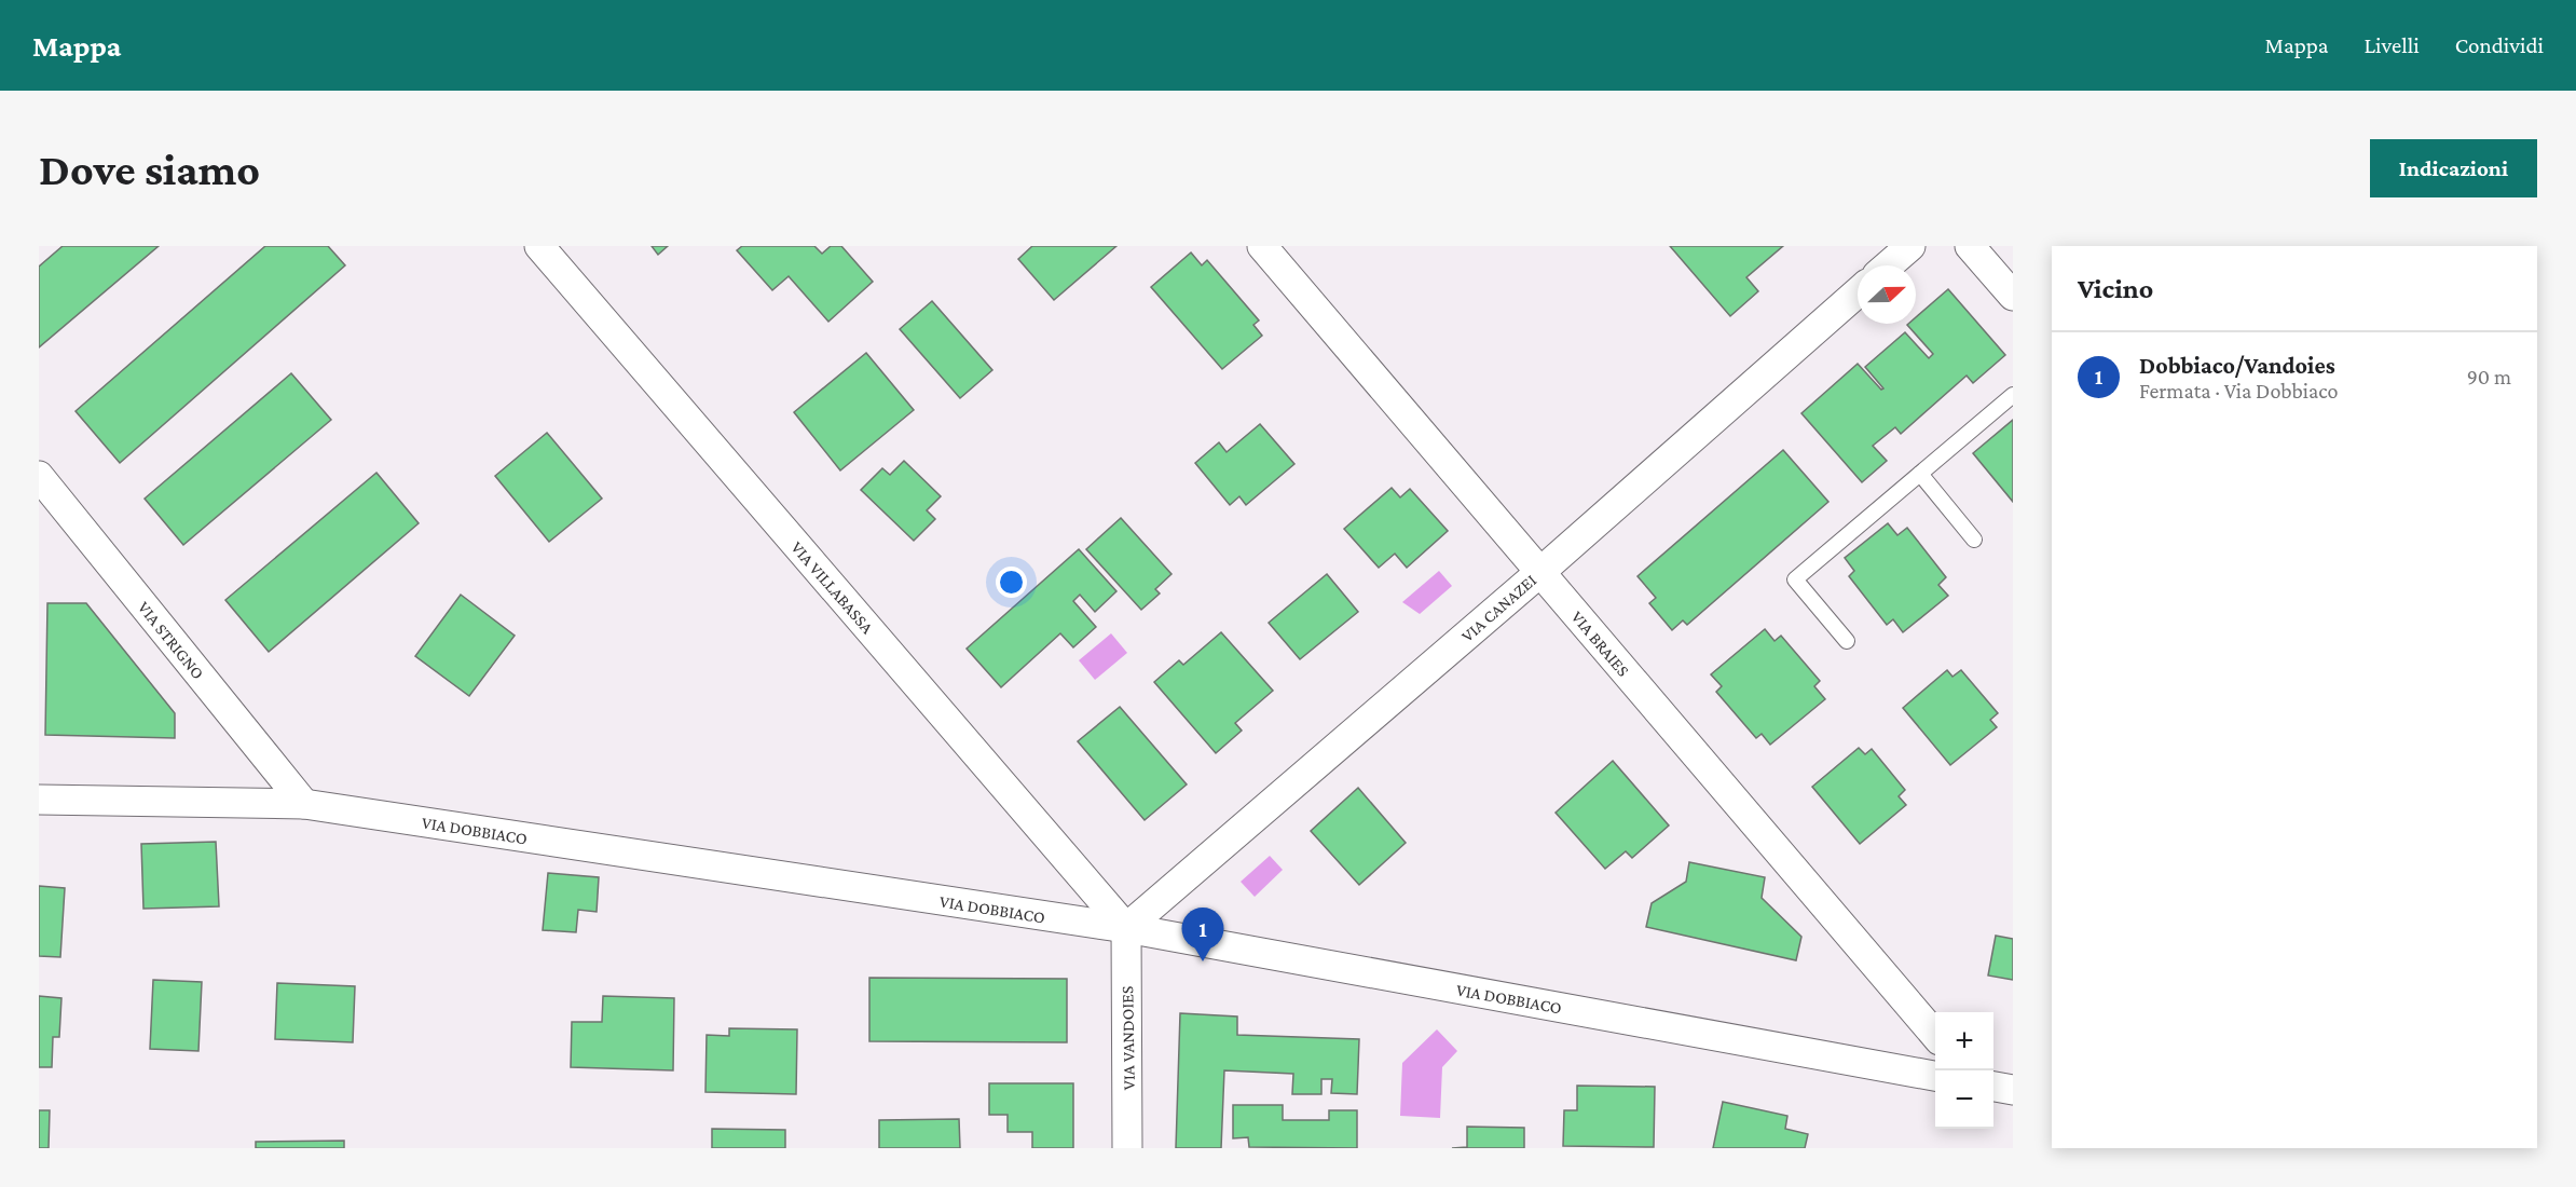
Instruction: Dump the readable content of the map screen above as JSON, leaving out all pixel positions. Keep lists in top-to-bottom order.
{
  "streets": {
    "street": [
      "VIA VILLABASSA",
      "VIA CANAZEI",
      "VIA STRIGNO",
      "VIA BRAIES",
      "VIA DOBBIACO",
      "VIA VANDOIES"
    ]
  },
  "crossings": [
    ["VIA VILLABASSA", "VIA CANAZEI"],
    ["VIA VILLABASSA", "VIA DOBBIACO"],
    ["VIA VILLABASSA", "VIA VANDOIES"],
    ["VIA CANAZEI", "VIA BRAIES"],
    ["VIA CANAZEI", "VIA DOBBIACO"],
    ["VIA CANAZEI", "VIA VANDOIES"],
    ["VIA STRIGNO", "VIA DOBBIACO"],
    ["VIA DOBBIACO", "VIA VANDOIES"]
  ],
  "north": "right",
  "page": {
    "header": "Mappa",
    "nav": ["Mappa", "Livelli", "Condividi"],
    "buttons": "Indicazioni",
    "title": "Dove siamo",
    "heading": "Vicino",
    "list": [
      {
        "mark": "1",
        "name": "Dobbiaco/Vandoies",
        "note": "Fermata · Via Dobbiaco",
        "value": "90 m"
      }
    ],
    "pins": "1",
    "map_buttons": ["+", "−"]
  }
}
